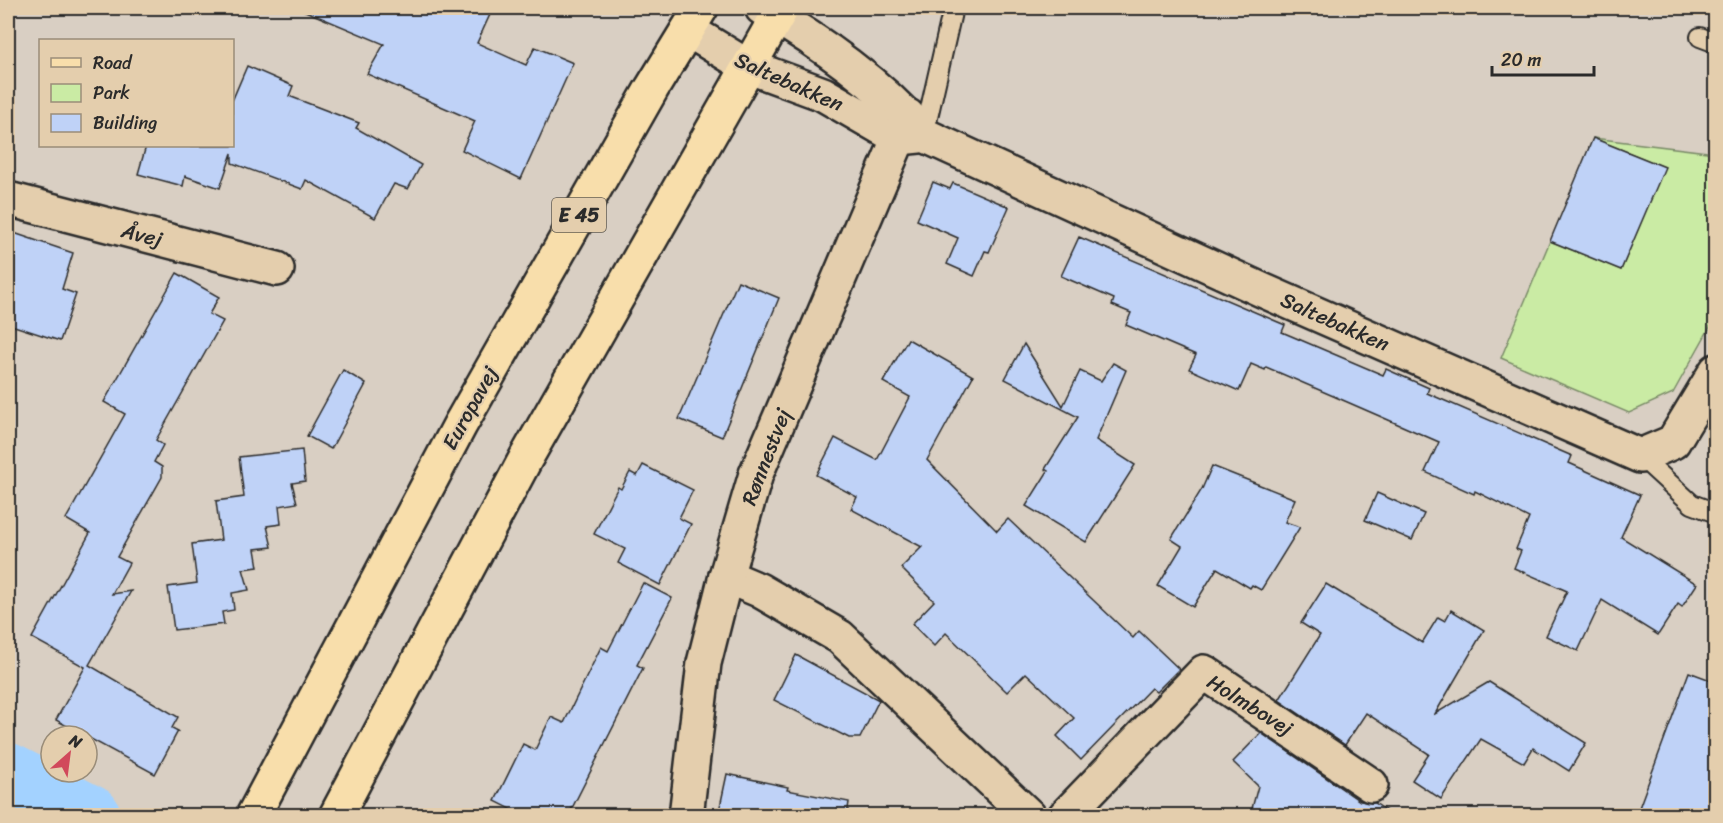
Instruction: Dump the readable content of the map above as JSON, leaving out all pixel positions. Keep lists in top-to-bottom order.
{
  "streets": {
    "main road": ["E 45", "Europavej"],
    "street": [
      "Saltebakken",
      "Åvej",
      "Rønnestvej",
      "Holmbovej"
    ]
  },
  "crossings": [
    ["Saltebakken", "Europavej"],
    ["Saltebakken", "Rønnestvej"]
  ],
  "legend": ["Road", "Park", "Building"],
  "scale_bar": "20 m",
  "north": "top right"
}
